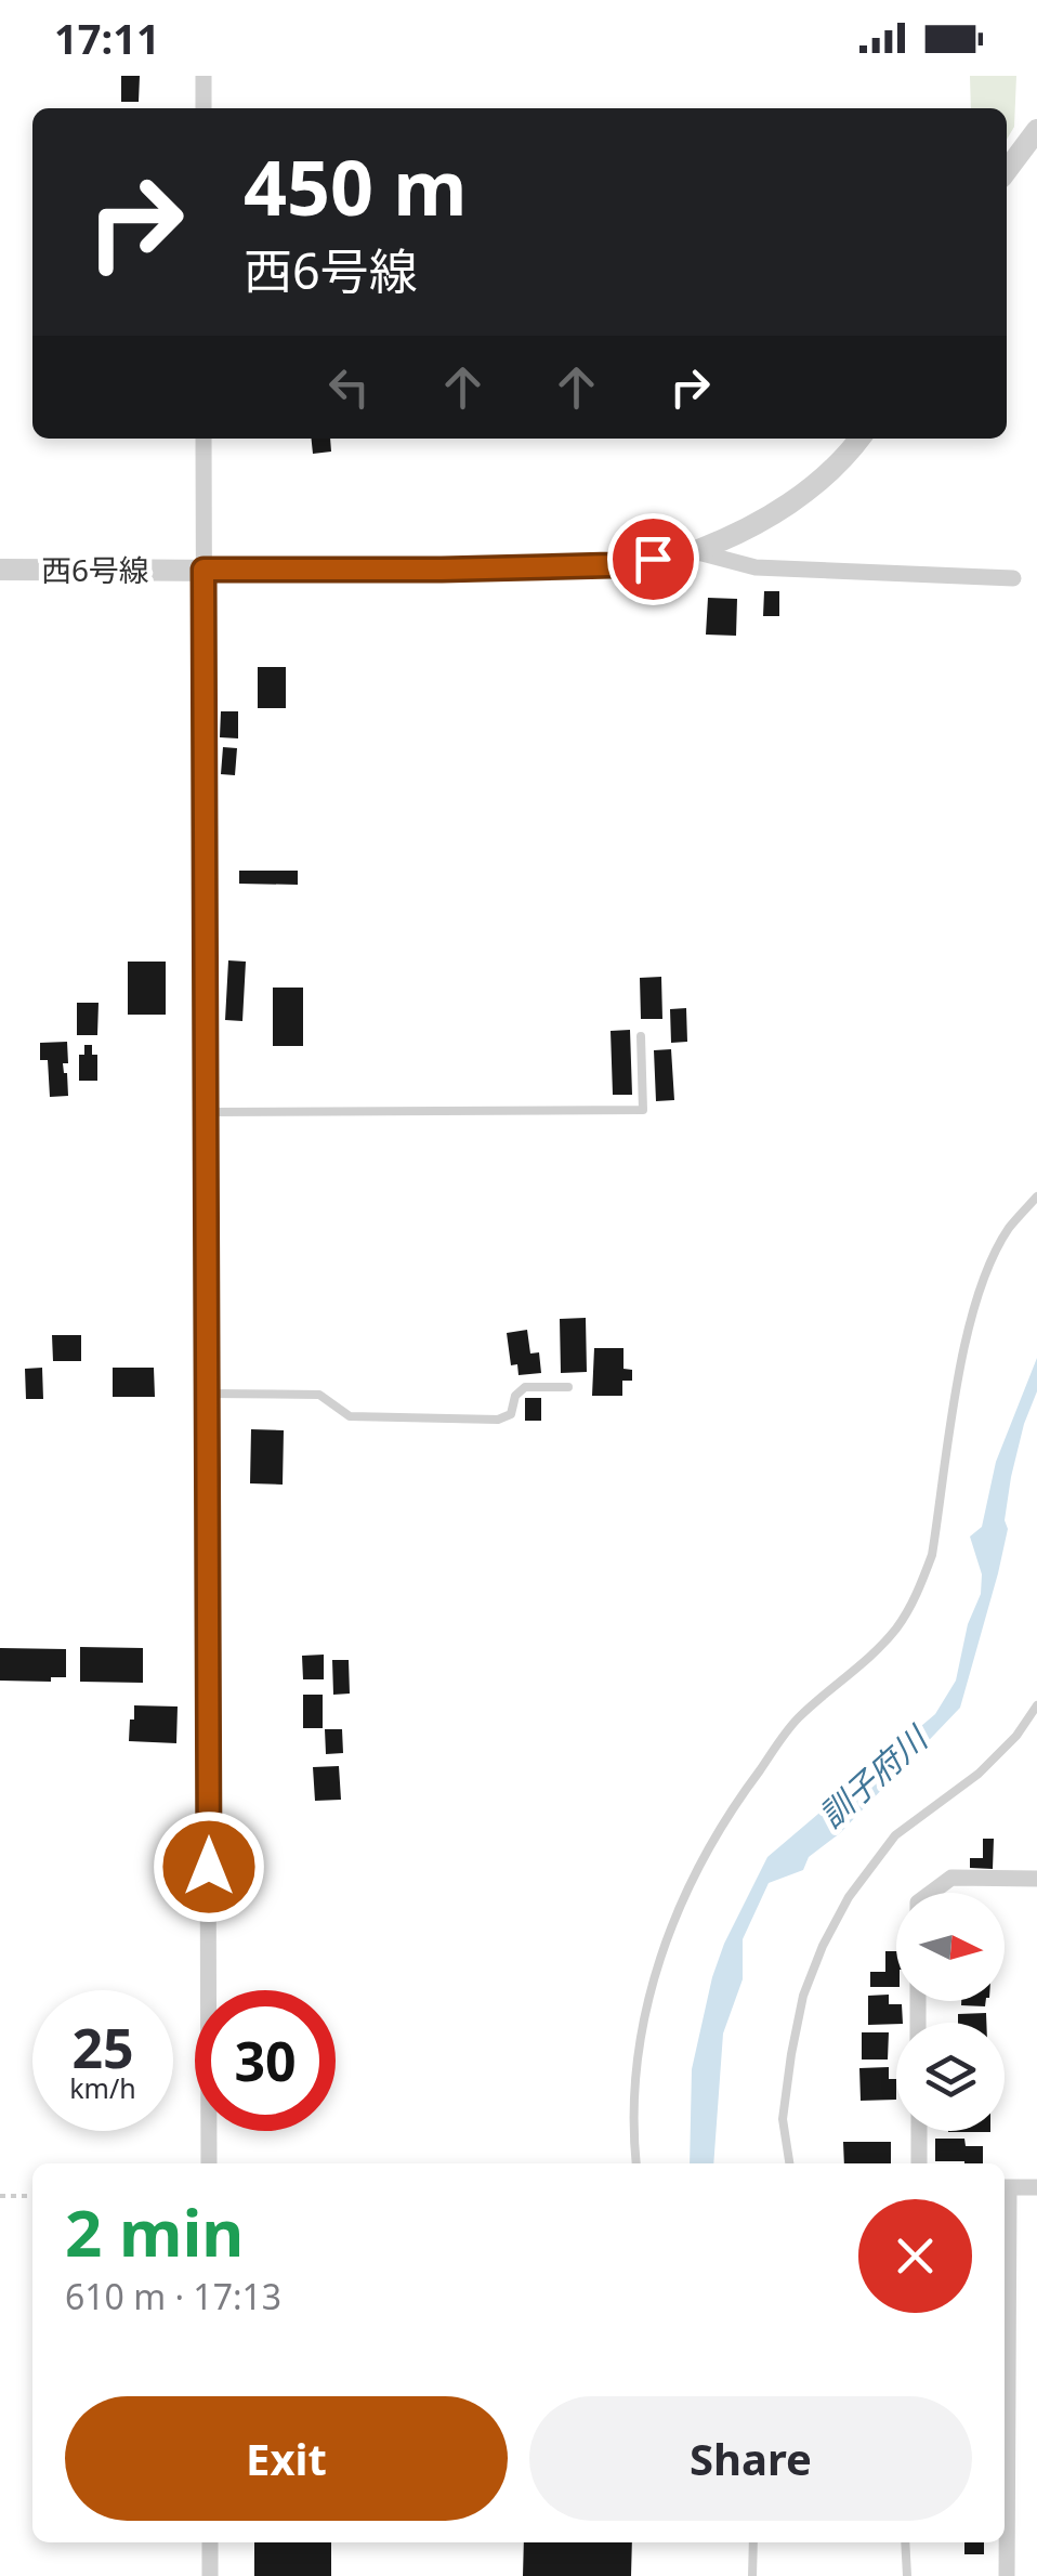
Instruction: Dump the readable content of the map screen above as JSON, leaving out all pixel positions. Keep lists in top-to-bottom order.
{
  "streets": {
    "street": ["西6号線"]
  },
  "water": ["訓子府川"],
  "north": "right",
  "page": {
    "status": "17:11",
    "turn": ["450 m", "西6号線"],
    "speed": "25 km/h",
    "limit": "30",
    "heading": ["2 min", "610 m · 17:13"],
    "buttons": ["Exit", "Share"]
  }
}
